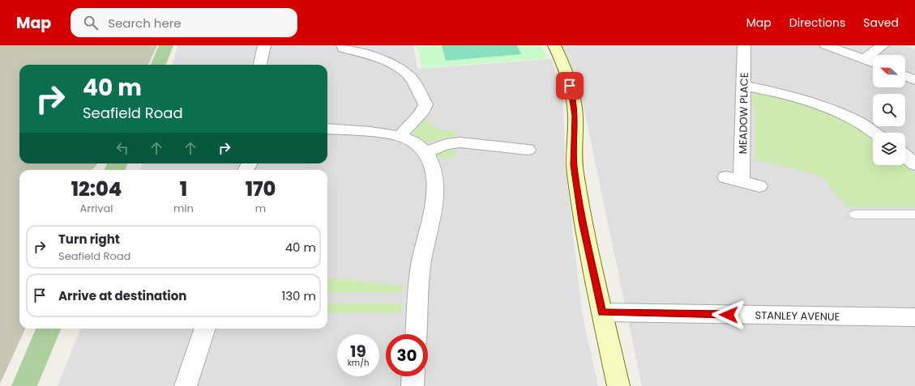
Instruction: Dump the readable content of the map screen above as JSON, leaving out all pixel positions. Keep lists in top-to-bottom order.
{
  "streets": {
    "street": ["MEADOW PLACE", "STANLEY AVENUE"]
  },
  "north": "left",
  "page": {
    "header": "Map",
    "search": "Search here",
    "nav": ["Map", "Directions", "Saved"],
    "turn": ["40 m", "Seafield Road"],
    "eta": [
      "12:04",
      "Arrival",
      "1",
      "min",
      "170",
      "m"
    ],
    "list": [
      {
        "name": "Turn right",
        "note": "Seafield Road",
        "value": "40 m"
      },
      {
        "name": "Arrive at destination",
        "value": "130 m"
      }
    ],
    "speed": "19 km/h",
    "limit": "30"
  }
}
